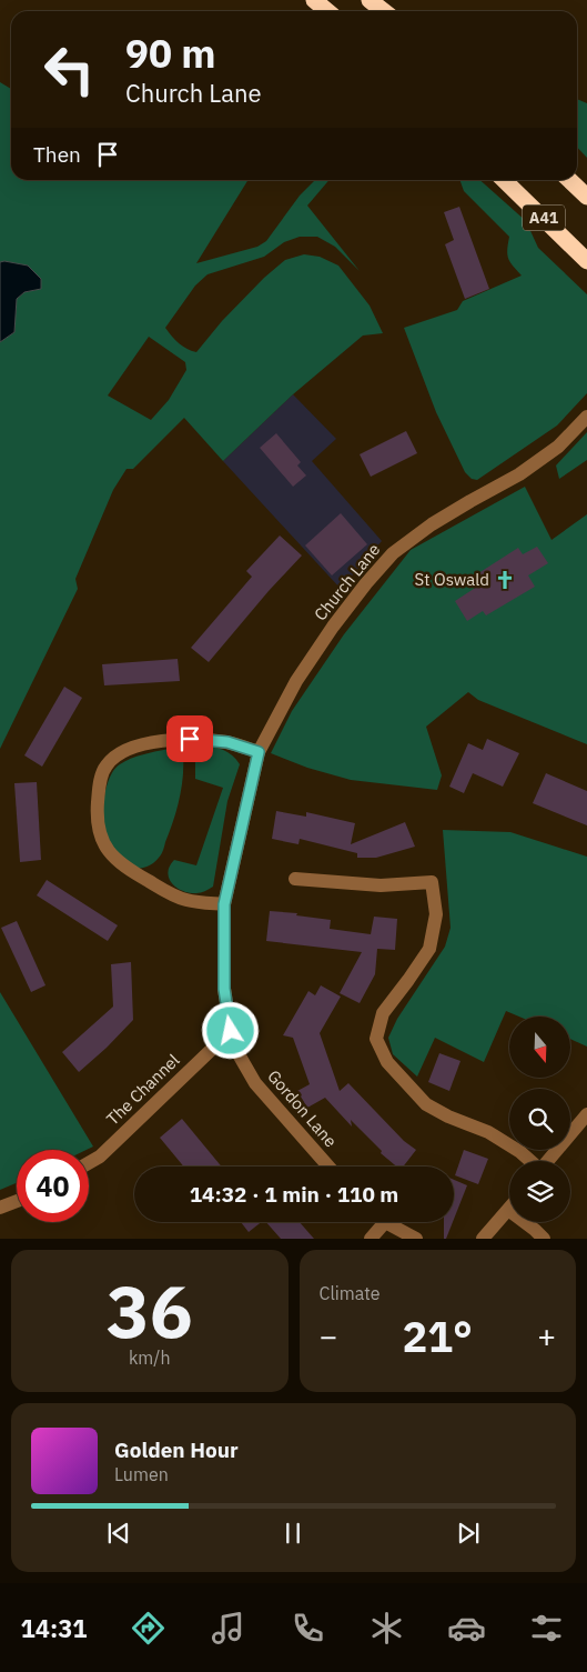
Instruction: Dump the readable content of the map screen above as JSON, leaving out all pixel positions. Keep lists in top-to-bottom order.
{
  "streets": {
    "highway": ["A41"],
    "street": ["Church Lane", "The Channel", "Gordon Lane"]
  },
  "crossings": [
    ["Church Lane", "The Channel"],
    ["Church Lane", "Gordon Lane"],
    ["The Channel", "Gordon Lane"]
  ],
  "places": {
    "church": ["St Oswald"]
  },
  "north": "bottom",
  "page": {
    "turn": ["90 m", "Church Lane"],
    "then": "Then",
    "limit": "40",
    "trip": "14:32 · 1 min · 110 m",
    "tile": [
      ["36", "km/h"],
      "Climate"
    ],
    "heat": ["−", "21°", "+"],
    "song": ["Golden Hour", "Lumen"],
    "tabs": "14:31"
  }
}
